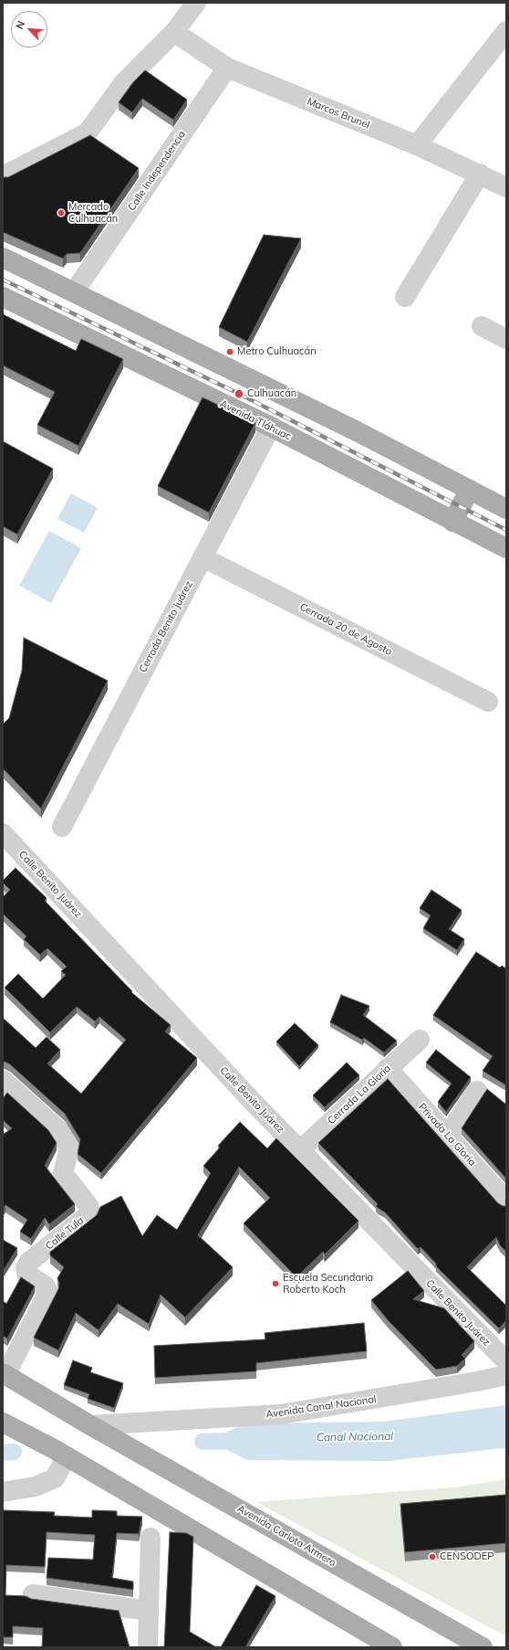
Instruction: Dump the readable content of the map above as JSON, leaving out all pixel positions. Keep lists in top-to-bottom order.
{
  "streets": {
    "main road": ["Avenida Tláhuac", "Avenida Carlota Armero"],
    "street": [
      "Marcos Brunel",
      "Calle Independencia",
      "Cerrada Benito Juárez",
      "Cerrada 20 de Agosto",
      "Calle Benito Juárez",
      "Cerrada La Gloria",
      "Privada La Gloria",
      "Calle Tula",
      "Avenida Canal Nacional"
    ]
  },
  "crossings": [
    ["Marcos Brunel", "Calle Independencia"],
    ["Avenida Tláhuac", "Cerrada Benito Juárez"],
    ["Cerrada Benito Juárez", "Cerrada 20 de Agosto"],
    ["Calle Benito Juárez", "Cerrada La Gloria"],
    ["Cerrada La Gloria", "Privada La Gloria"],
    ["Calle Tula", "Avenida Carlota Armero"],
    ["Avenida Canal Nacional", "Avenida Carlota Armero"]
  ],
  "water": ["Canal Nacional"],
  "places": [
    "Mercado Culhuacán",
    "Metro Culhuacán",
    "Culhuacán",
    "Escuela Secundaria Roberto Koch",
    "CENSODEP"
  ],
  "north": "top left"
}
